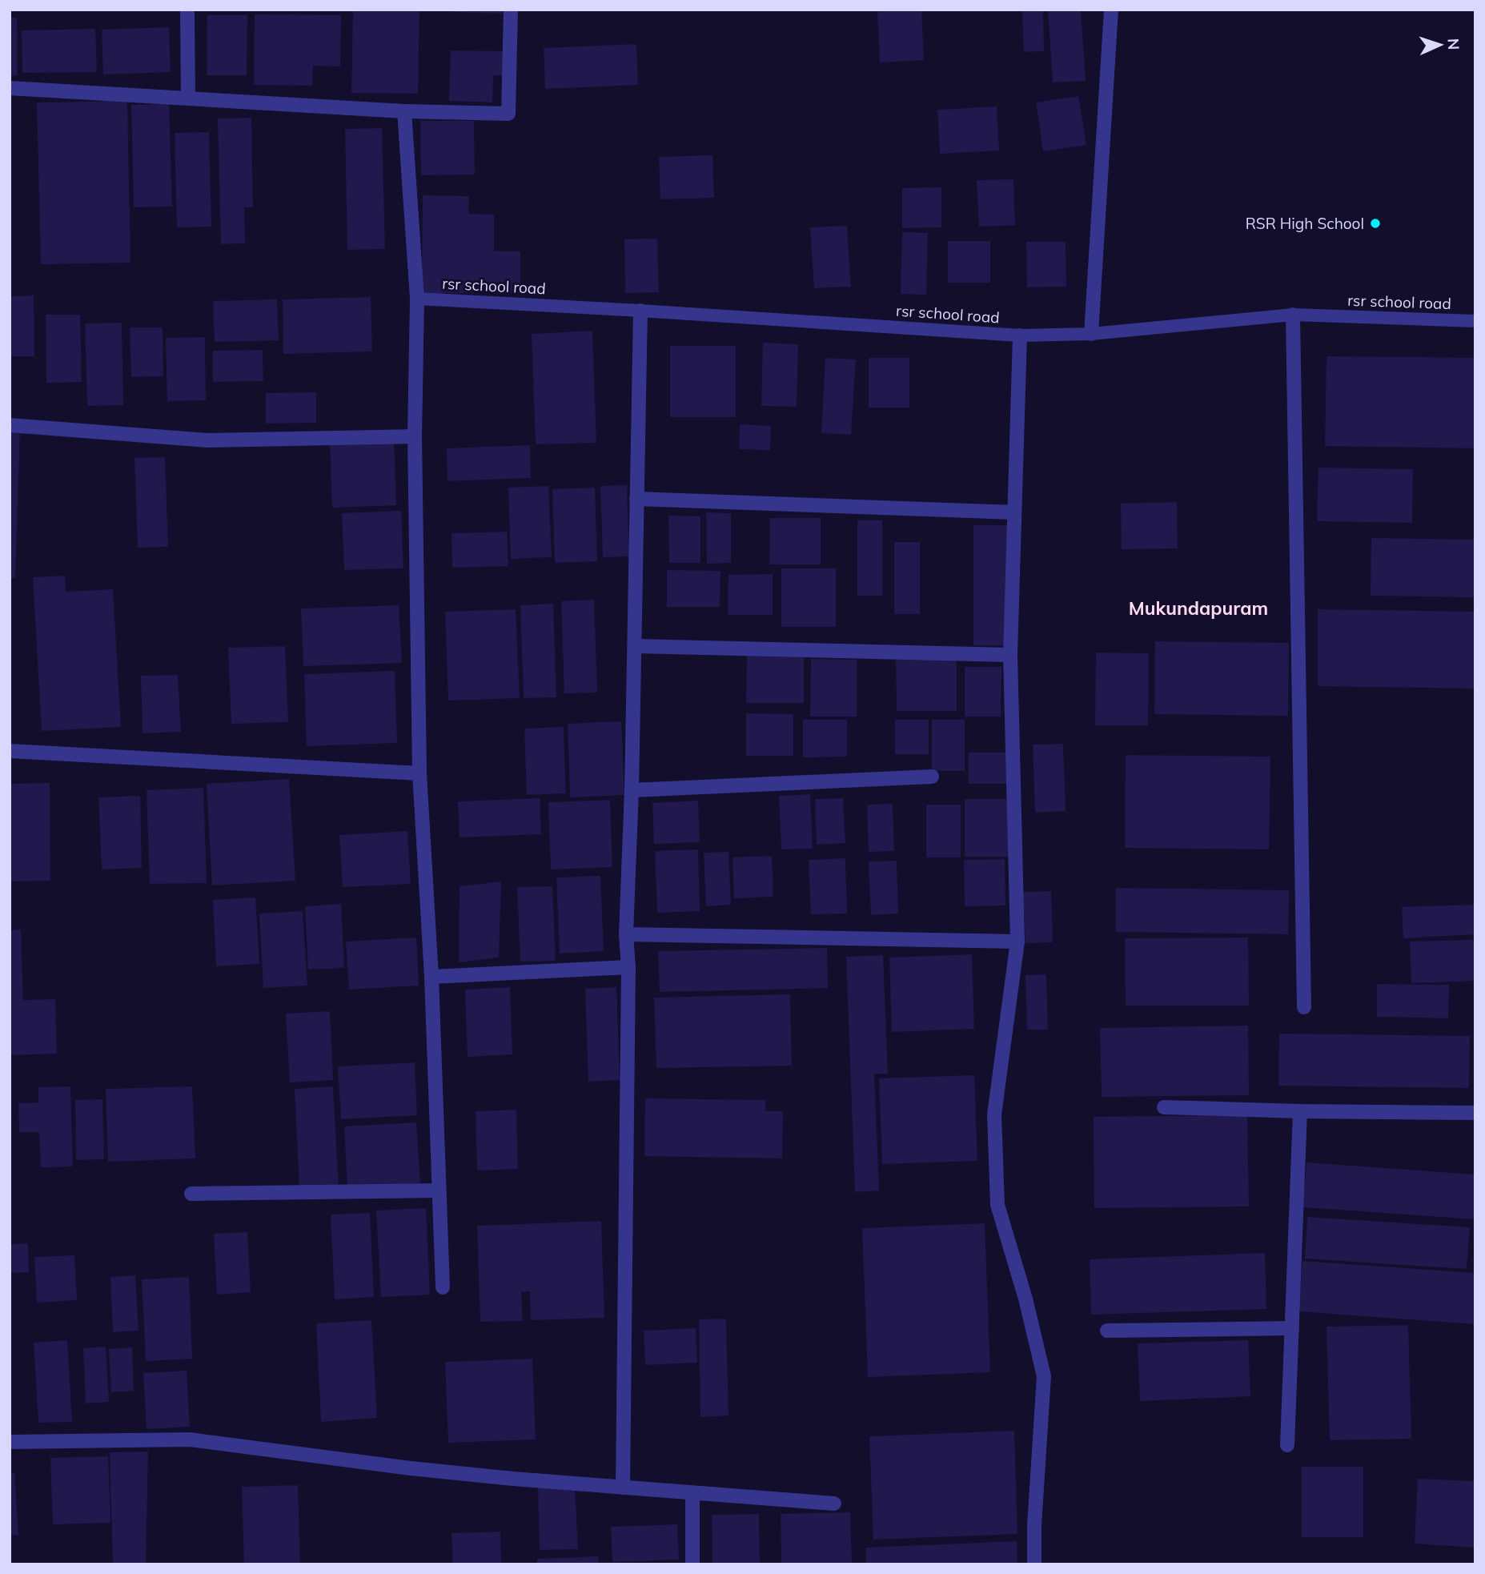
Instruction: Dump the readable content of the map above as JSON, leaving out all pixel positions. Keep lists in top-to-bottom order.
{
  "streets": {
    "lane": ["rsr school road"]
  },
  "districts": ["Mukundapuram"],
  "places": ["RSR High School"],
  "north": "right"
}
